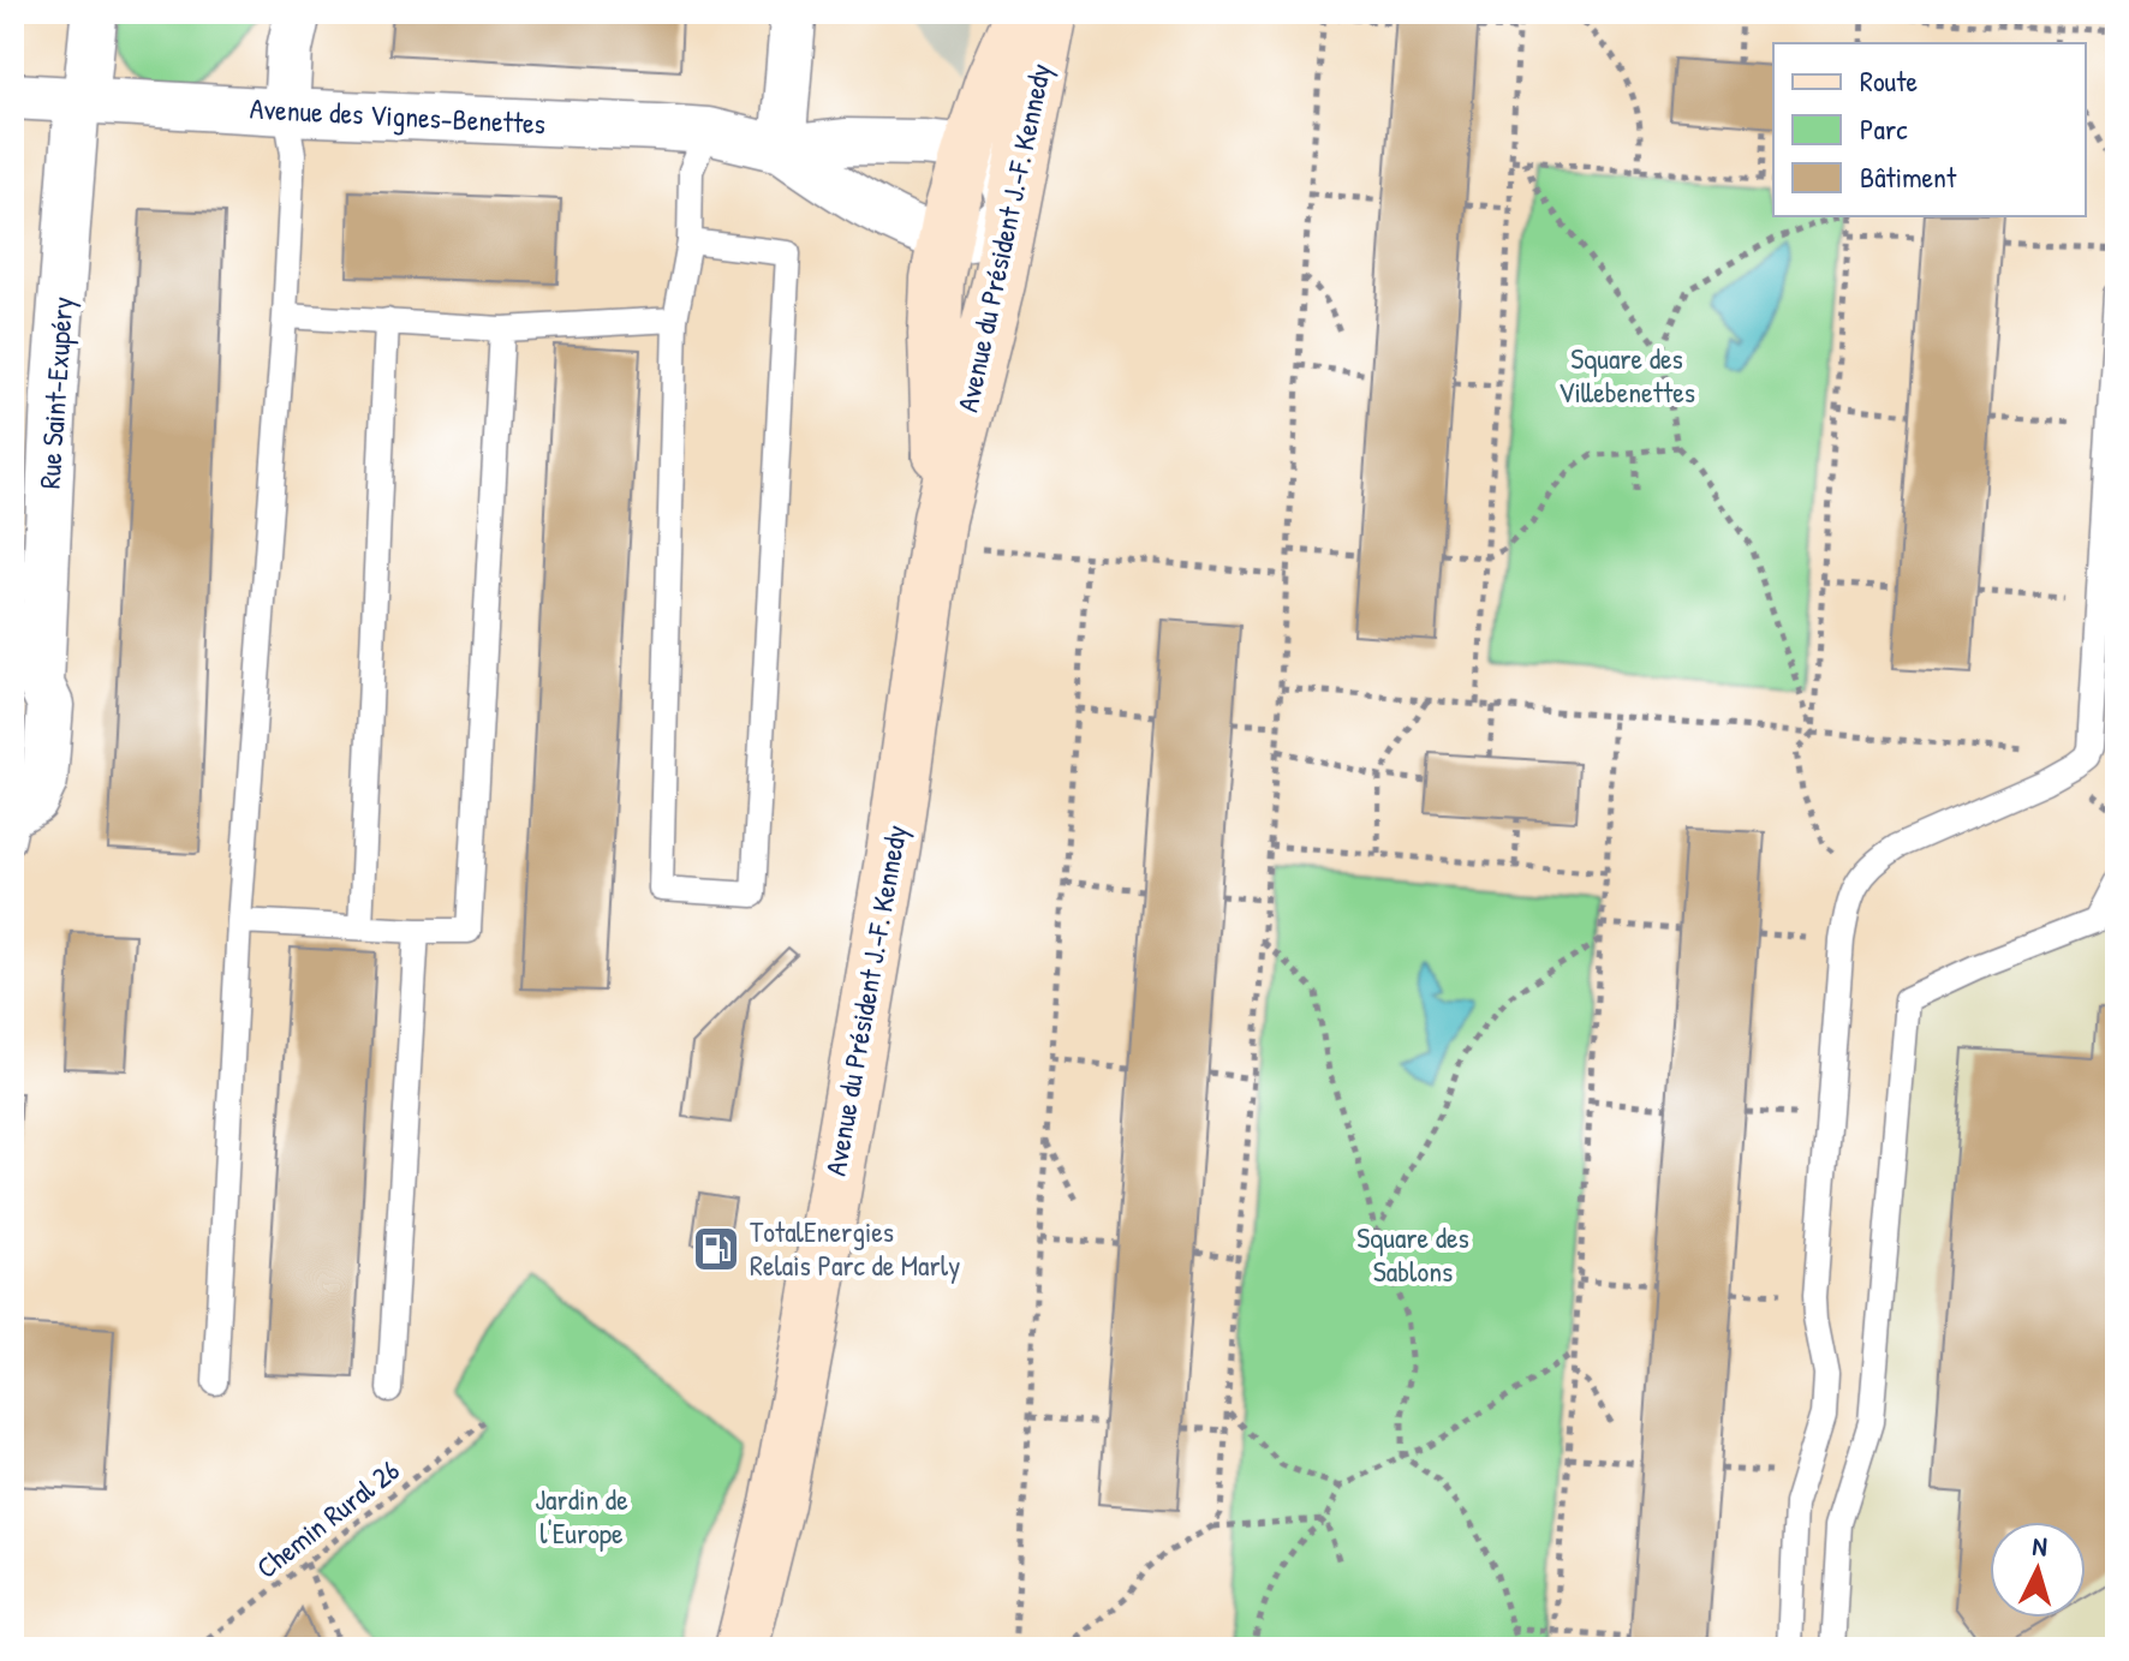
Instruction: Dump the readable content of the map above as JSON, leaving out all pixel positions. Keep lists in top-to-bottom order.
{
  "streets": {
    "main road": ["Avenue du Président J.-F. Kennedy"],
    "street": ["Avenue des Vignes-Benettes", "Rue Saint-Exupéry"],
    "path": ["Chemin Rural 26"]
  },
  "crossings": [
    ["Avenue des Vignes-Benettes", "Avenue du Président J.-F. Kennedy"],
    ["Avenue des Vignes-Benettes", "Rue Saint-Exupéry"]
  ],
  "parks": ["Square des Villebenettes", "Square des Sablons", "Jardin de l'Europe"],
  "places": {
    "fuel station": ["TotalEnergies Relais Parc de Marly"]
  },
  "legend": ["Route", "Parc", "Bâtiment"],
  "north": "top"
}
